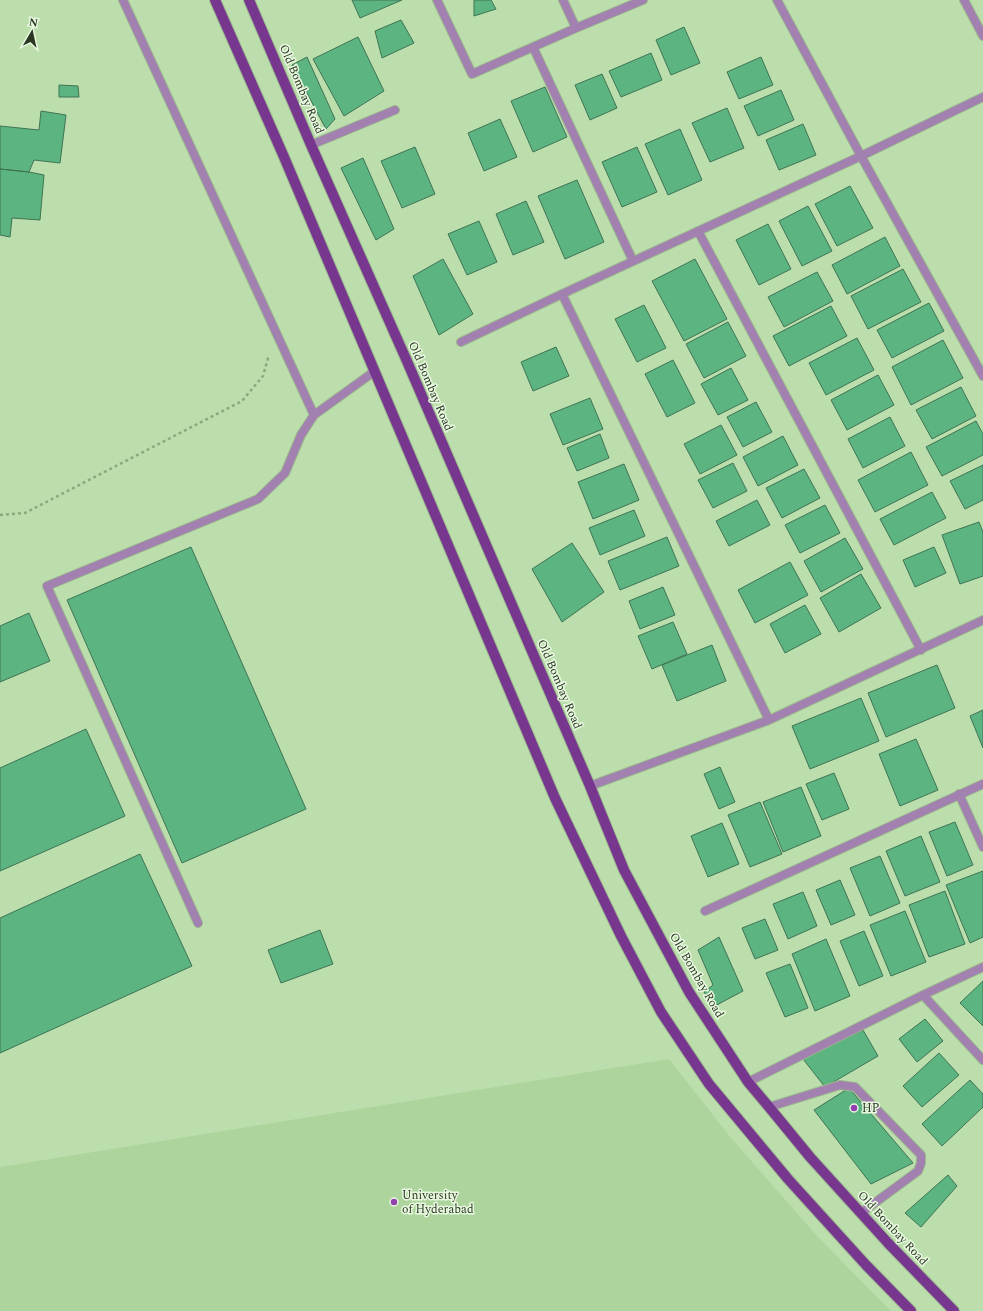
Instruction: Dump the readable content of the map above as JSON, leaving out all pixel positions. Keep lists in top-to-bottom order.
{
  "streets": {
    "main road": ["Old Bombay Road"]
  },
  "places": ["HP", "University of Hyderabad"],
  "north": "top"
}
